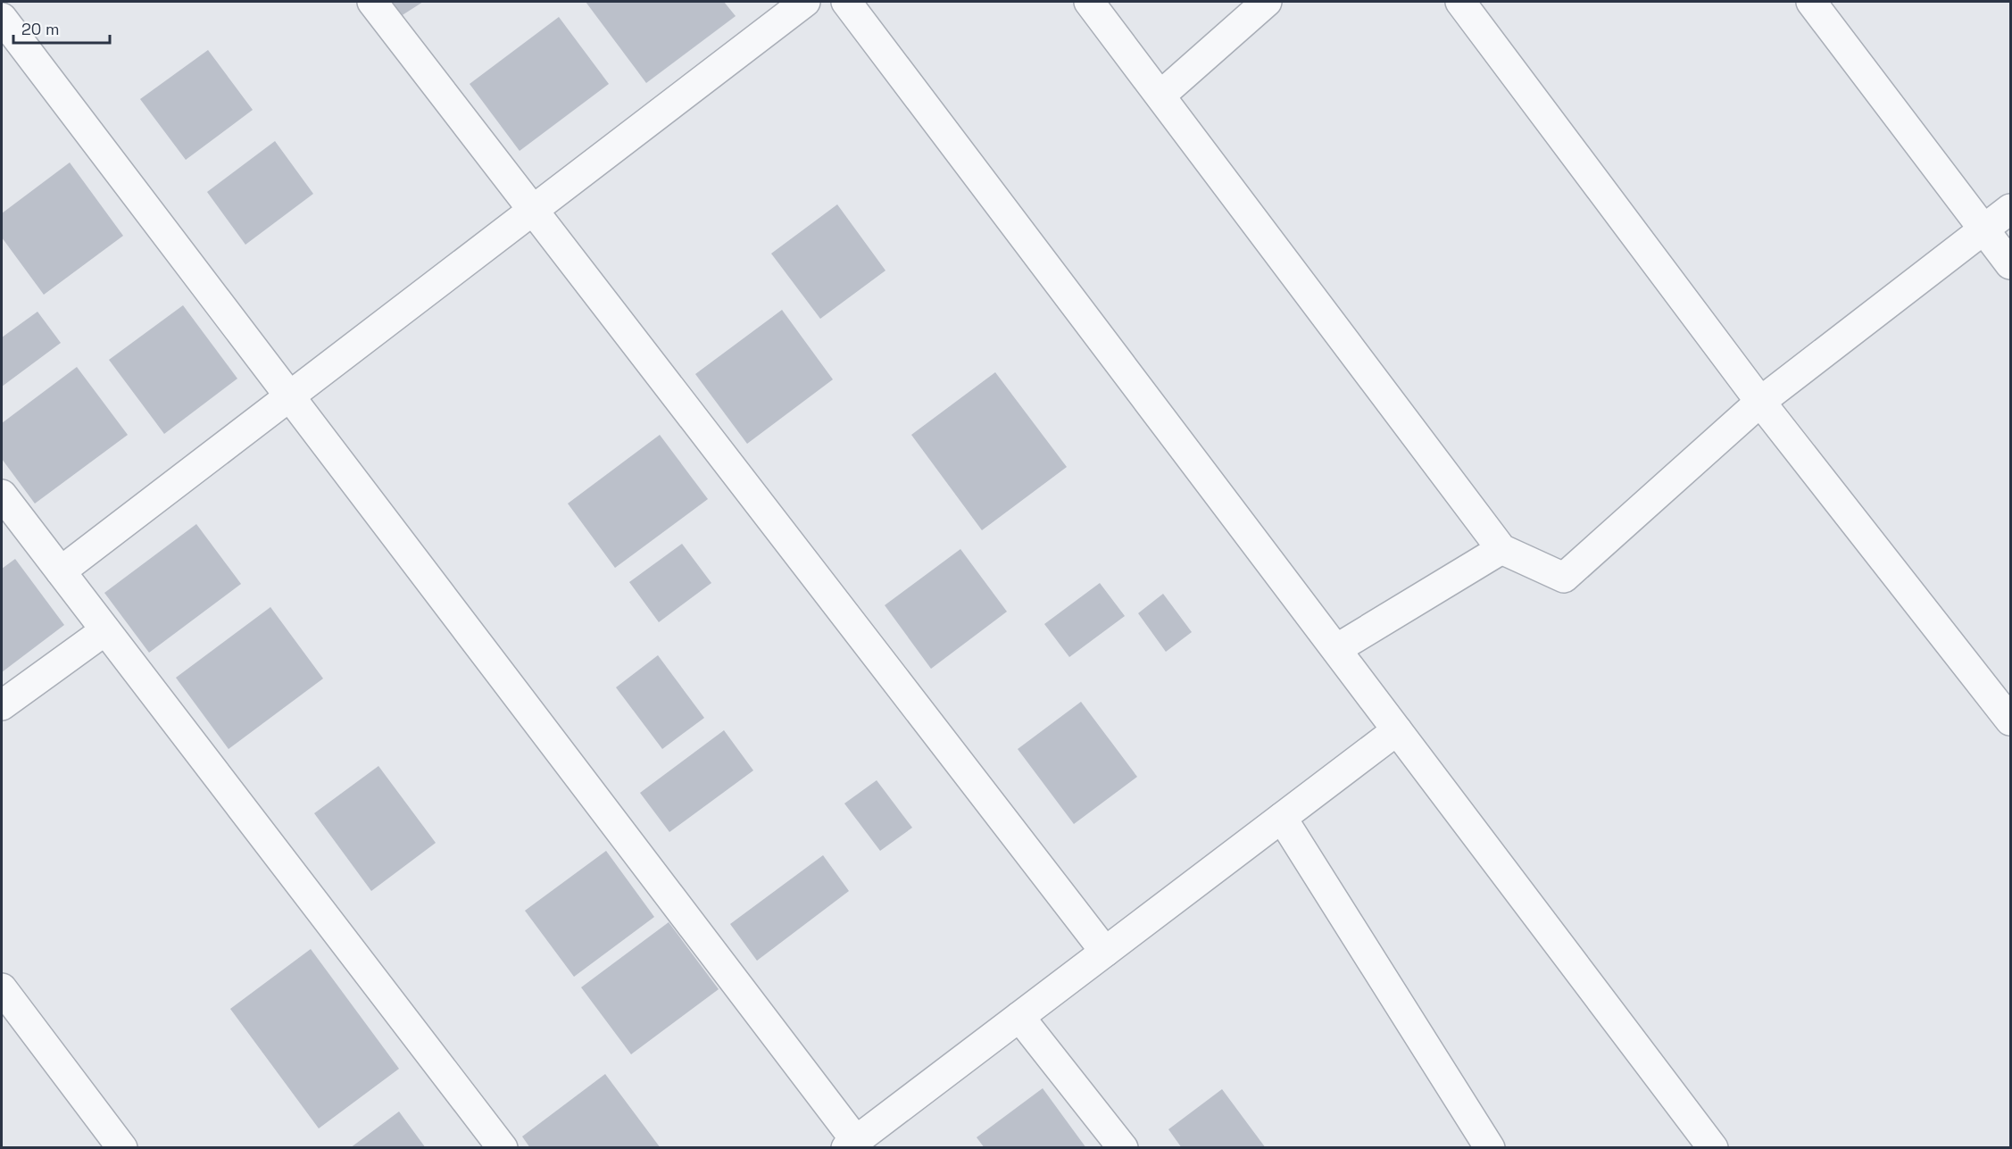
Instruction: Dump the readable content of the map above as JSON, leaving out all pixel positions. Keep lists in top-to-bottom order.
{
  "scale_bar": "20 m"
}
